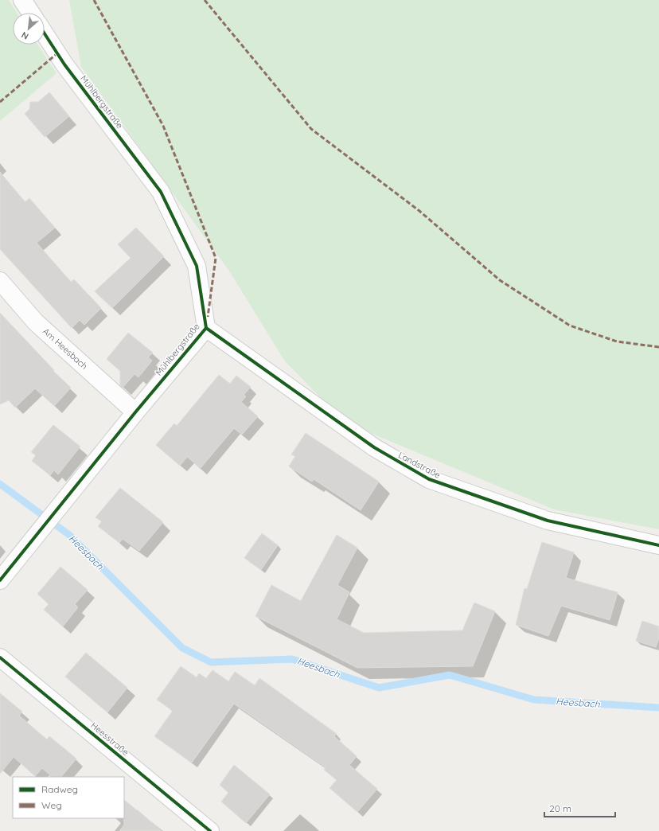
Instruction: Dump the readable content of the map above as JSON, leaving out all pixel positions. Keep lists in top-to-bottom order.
{
  "streets": {
    "street": [
      "Mühlbergstraße",
      "Am Heesbach",
      "Landstraße",
      "Heesstraße"
    ]
  },
  "crossings": [
    ["Mühlbergstraße", "Am Heesbach"],
    ["Mühlbergstraße", "Landstraße"]
  ],
  "water": ["Heesbach"],
  "legend": ["Radweg", "Weg"],
  "scale_bar": "20 m",
  "north": "bottom left"
}
